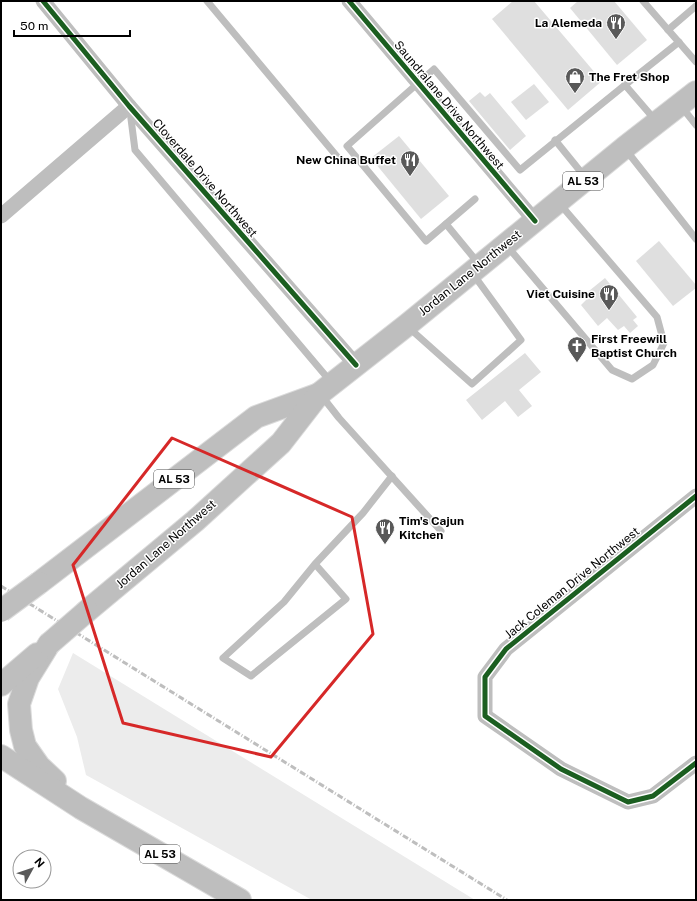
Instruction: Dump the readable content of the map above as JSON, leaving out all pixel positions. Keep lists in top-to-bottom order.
{
  "streets": {
    "main road": ["AL 53", "Jordan Lane Northwest"],
    "street": ["Saundralane Drive Northwest", "Cloverdale Drive Northwest", "Jack Coleman Drive Northwest"]
  },
  "crossings": [
    ["Saundralane Drive Northwest", "Jordan Lane Northwest"],
    ["Cloverdale Drive Northwest", "Jordan Lane Northwest"],
    ["AL 53", "Jordan Lane Northwest"]
  ],
  "places": {
    "restaurant": [
      "La Alemeda",
      "New China Buffet",
      "Viet Cuisine",
      "Tim's Cajun Kitchen"
    ],
    "shop": ["The Fret Shop"],
    "church": ["First Freewill Baptist Church"]
  },
  "scale_bar": "50 m",
  "north": "top right"
}
